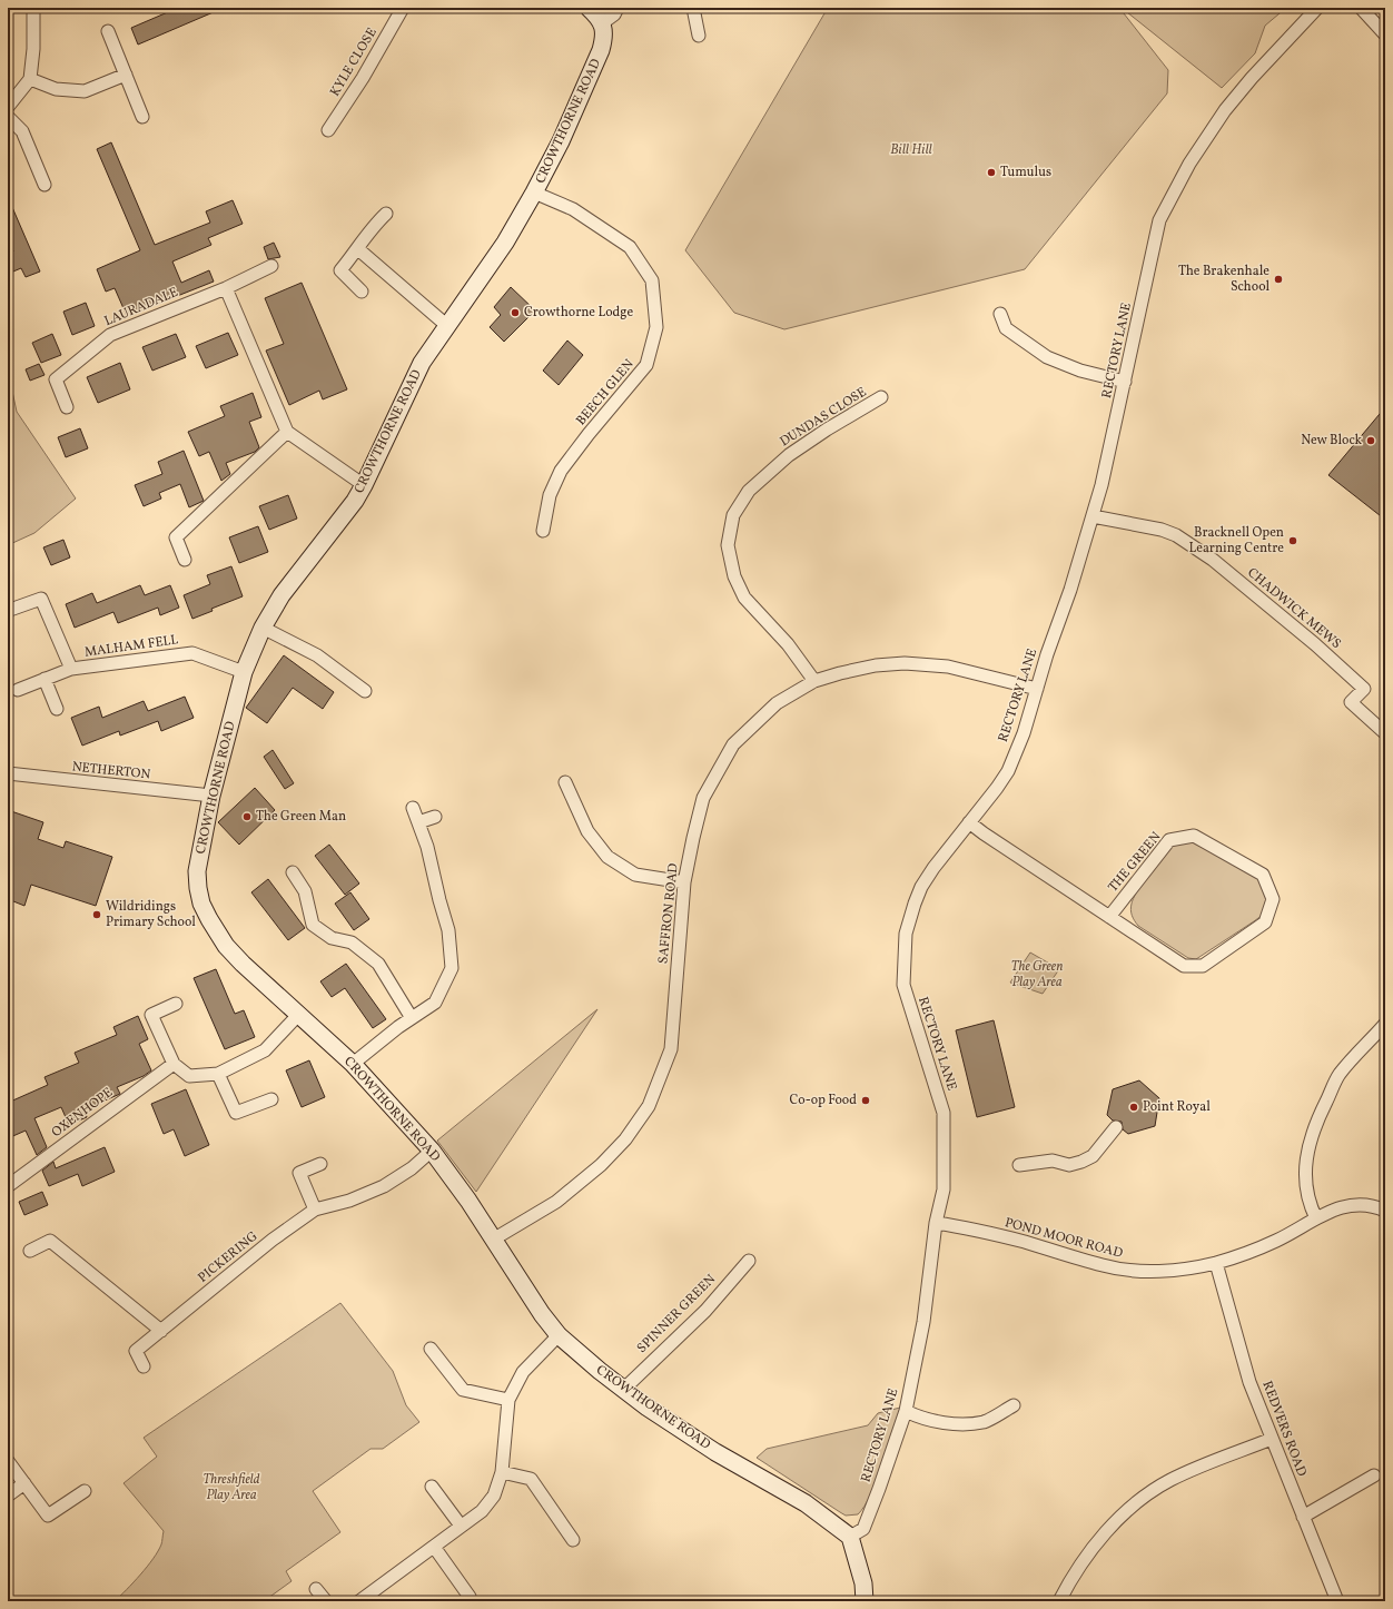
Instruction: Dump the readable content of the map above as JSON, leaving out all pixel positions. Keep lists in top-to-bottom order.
{
  "streets": {
    "street": [
      "KYLE CLOSE",
      "CROWTHORNE ROAD",
      "LAURADALE",
      "RECTORY LANE",
      "BEECH GLEN",
      "DUNDAS CLOSE",
      "CHADWICK MEWS",
      "MALHAM FELL",
      "NETHERTON",
      "THE GREEN",
      "SAFFRON ROAD",
      "OXENHOPE",
      "POND MOOR ROAD",
      "PICKERING",
      "SPINNER GREEN",
      "REDVERS ROAD"
    ]
  },
  "crossings": [
    ["CROWTHORNE ROAD", "RECTORY LANE"],
    ["CROWTHORNE ROAD", "BEECH GLEN"],
    ["CROWTHORNE ROAD", "MALHAM FELL"],
    ["CROWTHORNE ROAD", "NETHERTON"],
    ["CROWTHORNE ROAD", "SAFFRON ROAD"],
    ["CROWTHORNE ROAD", "PICKERING"],
    ["CROWTHORNE ROAD", "SPINNER GREEN"],
    ["RECTORY LANE", "CHADWICK MEWS"],
    ["RECTORY LANE", "THE GREEN"],
    ["RECTORY LANE", "SAFFRON ROAD"],
    ["RECTORY LANE", "POND MOOR ROAD"],
    ["DUNDAS CLOSE", "SAFFRON ROAD"],
    ["POND MOOR ROAD", "REDVERS ROAD"]
  ],
  "parks": ["Bill Hill", "The Green Play Area", "Threshfield Play Area"],
  "places": [
    "Tumulus",
    "The Brakenhale School",
    "Crowthorne Lodge",
    "New Block",
    "Bracknell Open Learning Centre",
    "The Green Man",
    "Wildridings Primary School",
    "Co-op Food",
    "Point Royal"
  ]
}
